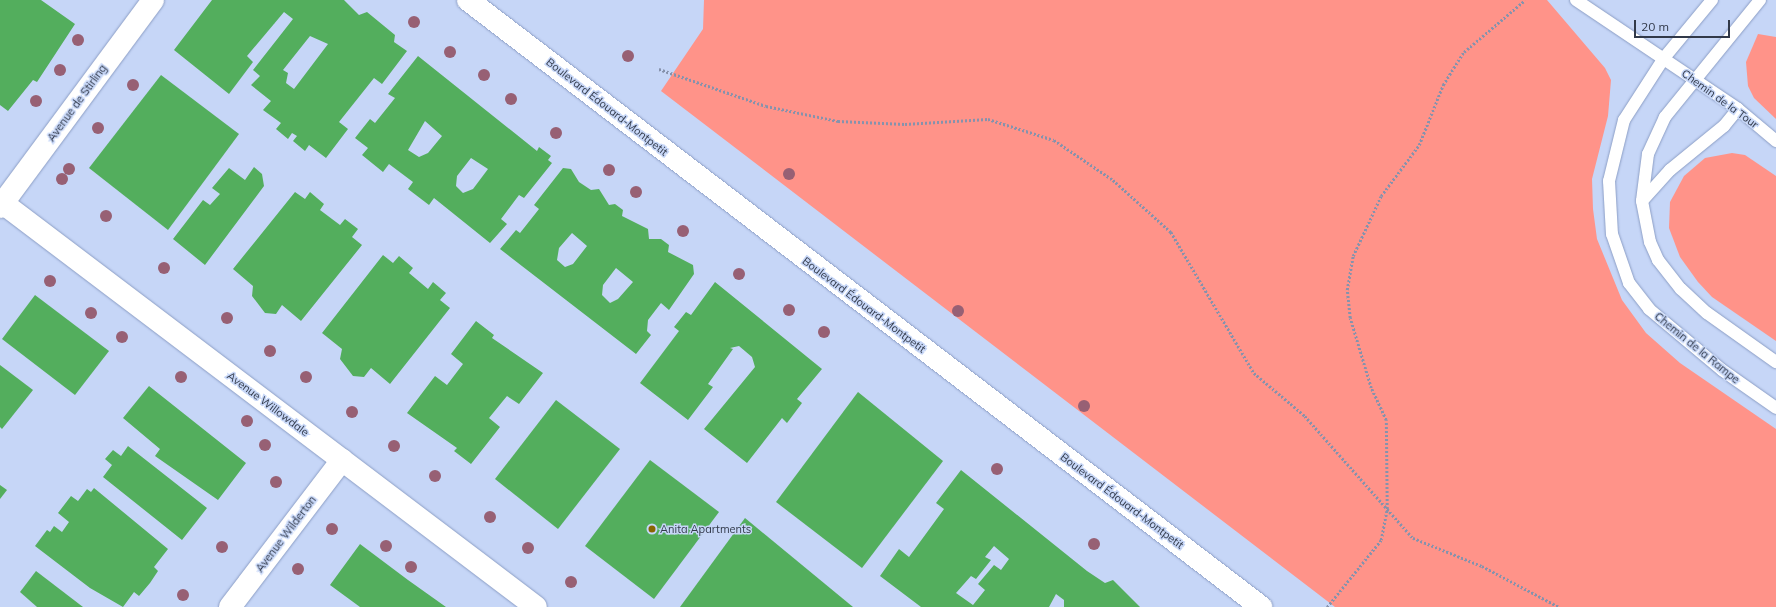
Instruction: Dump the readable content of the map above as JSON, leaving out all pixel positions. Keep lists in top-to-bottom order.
{
  "streets": {
    "street": [
      "Avenue de Stirling",
      "Boulevard Édouard-Montpetit",
      "Avenue Willowdale",
      "Avenue Wilderton"
    ],
    "lane": ["Chemin de la Tour", "Chemin de la Rampe"]
  },
  "crossings": [
    ["Chemin de la Tour", "Chemin de la Rampe"],
    ["Avenue de Stirling", "Avenue Willowdale"],
    ["Avenue Willowdale", "Avenue Wilderton"]
  ],
  "places": ["Anita Apartments"],
  "scale_bar": "20 m"
}
